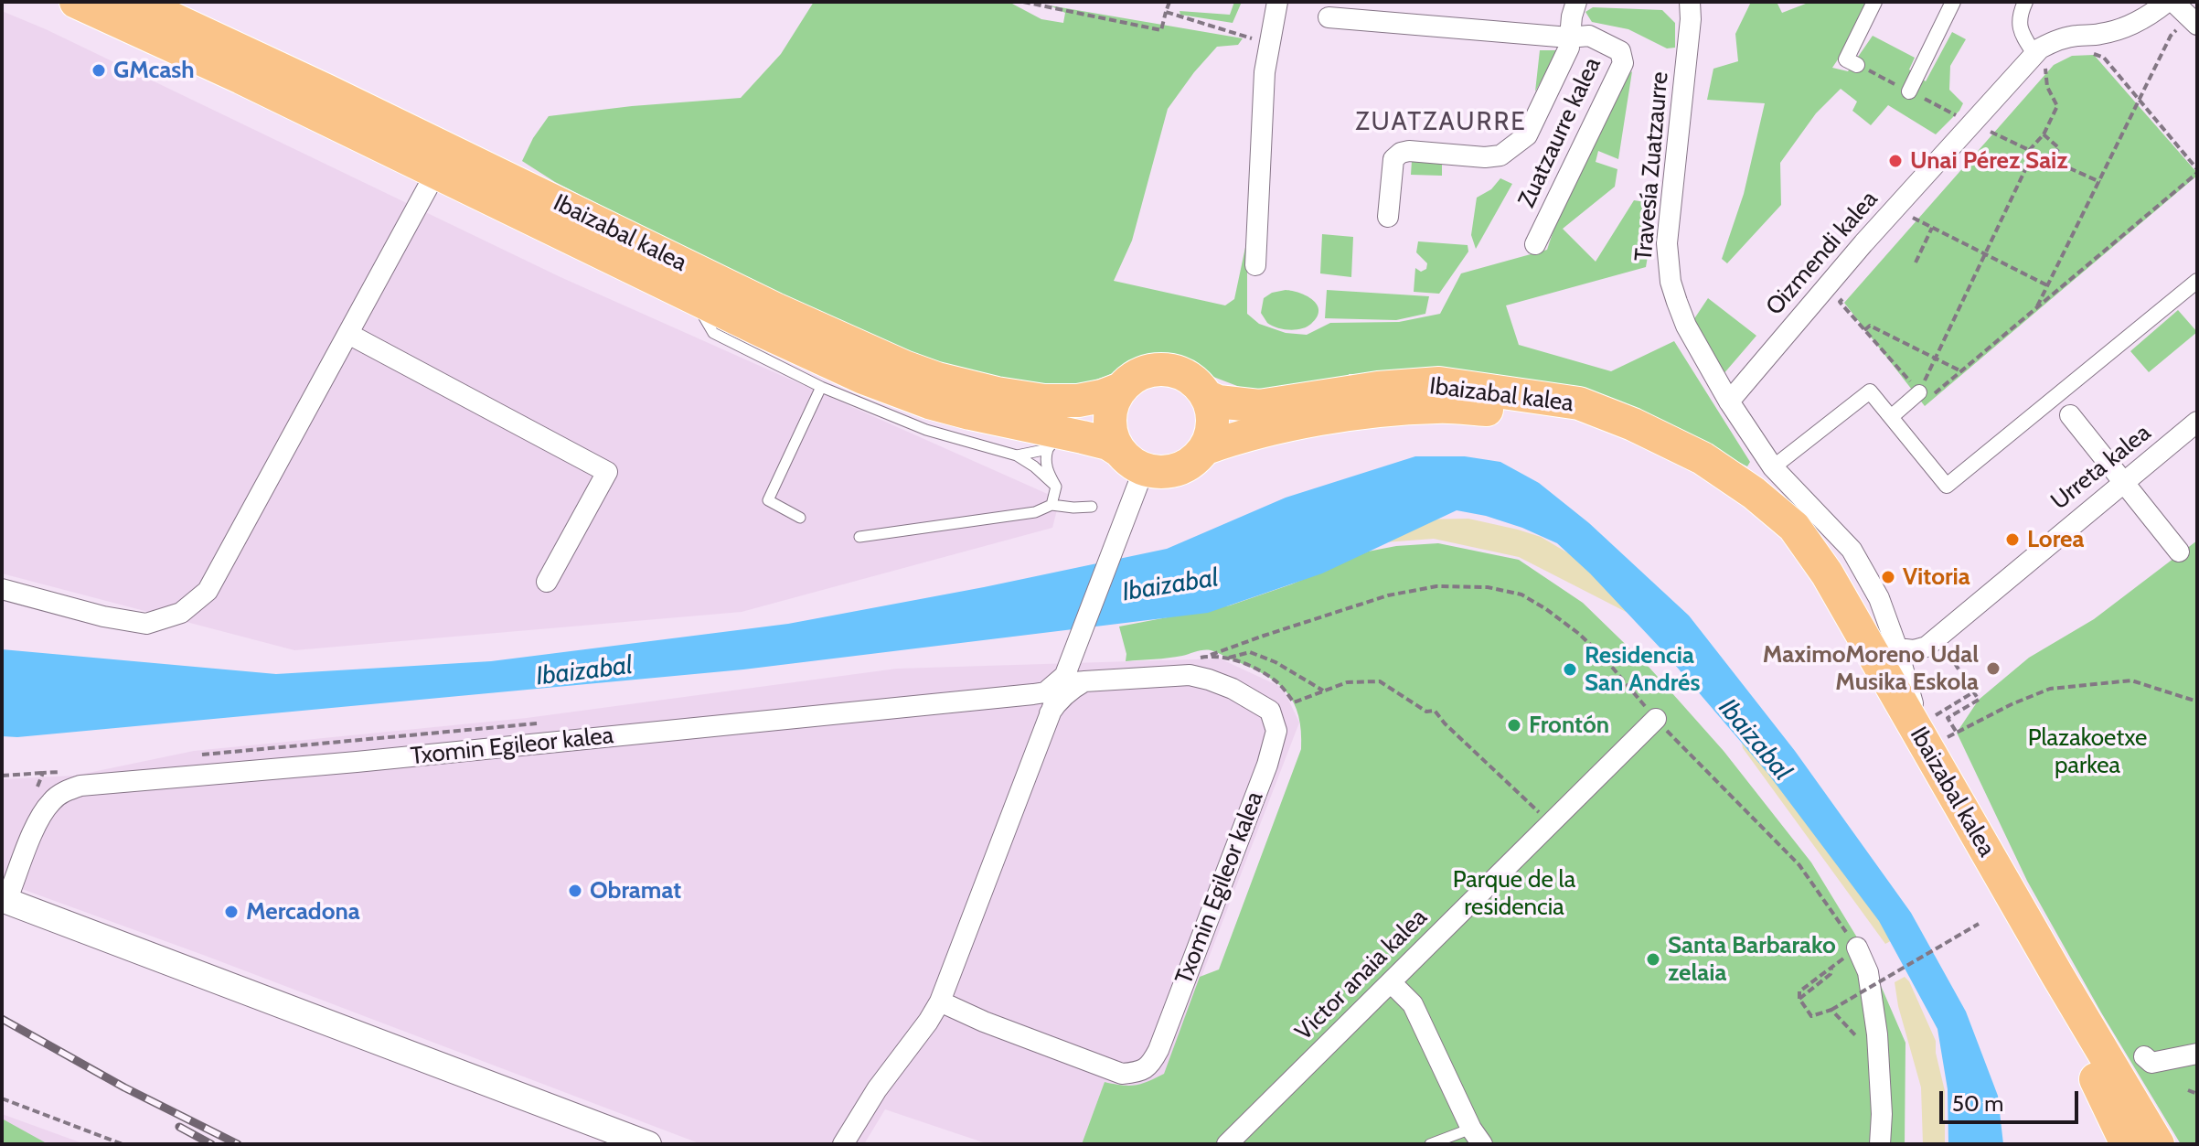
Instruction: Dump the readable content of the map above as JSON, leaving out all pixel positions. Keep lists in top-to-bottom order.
{
  "streets": {
    "highway": ["Ibaizabal kalea"],
    "street": [
      "Zuatzaurre kalea",
      "Travesía Zuatzaurre",
      "Oizmendi kalea",
      "Urreta kalea",
      "Txomin Egileor kalea",
      "Victor anaia kalea"
    ]
  },
  "crossings": [
    ["Travesía Zuatzaurre", "Ibaizabal kalea"],
    ["Travesía Zuatzaurre", "Oizmendi kalea"],
    ["Travesía Zuatzaurre", "Urreta kalea"]
  ],
  "districts": ["ZUATZAURRE"],
  "water": ["Ibaizabal"],
  "parks": ["Plazakoetxe parkea", "Parque de la residencia"],
  "places": [
    "GMcash",
    "Unai Pérez Saiz",
    "Lorea",
    "Vitoria",
    "MaximoMoreno Udal Musika Eskola",
    "Residencia San Andrés",
    "Frontón",
    "Obramat",
    "Mercadona",
    "Santa Barbarako zelaia"
  ],
  "scale_bar": "50 m"
}
